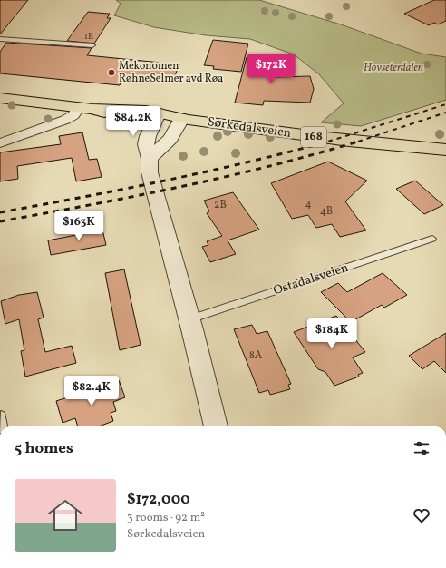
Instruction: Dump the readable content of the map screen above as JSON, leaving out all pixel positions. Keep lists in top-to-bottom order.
{
  "streets": {
    "main road": ["Sørkedalsveien", "168"],
    "lane": ["Ostadalsveien"]
  },
  "parks": ["Hovseterdalen"],
  "places": ["Mekonomen RøhneSelmer avd Røa"],
  "house_numbers": [
    "1E",
    "4",
    "2B",
    "4B",
    "8A"
  ],
  "page": {
    "price": [
      "$172K",
      "$84.2K",
      "$163K",
      "$184K",
      "$82.4K"
    ],
    "heading": "5 homes",
    "list": [
      {
        "name": "$172,000",
        "note": "3 rooms · 92 m² · Sørkedalsveien"
      }
    ]
  }
}
